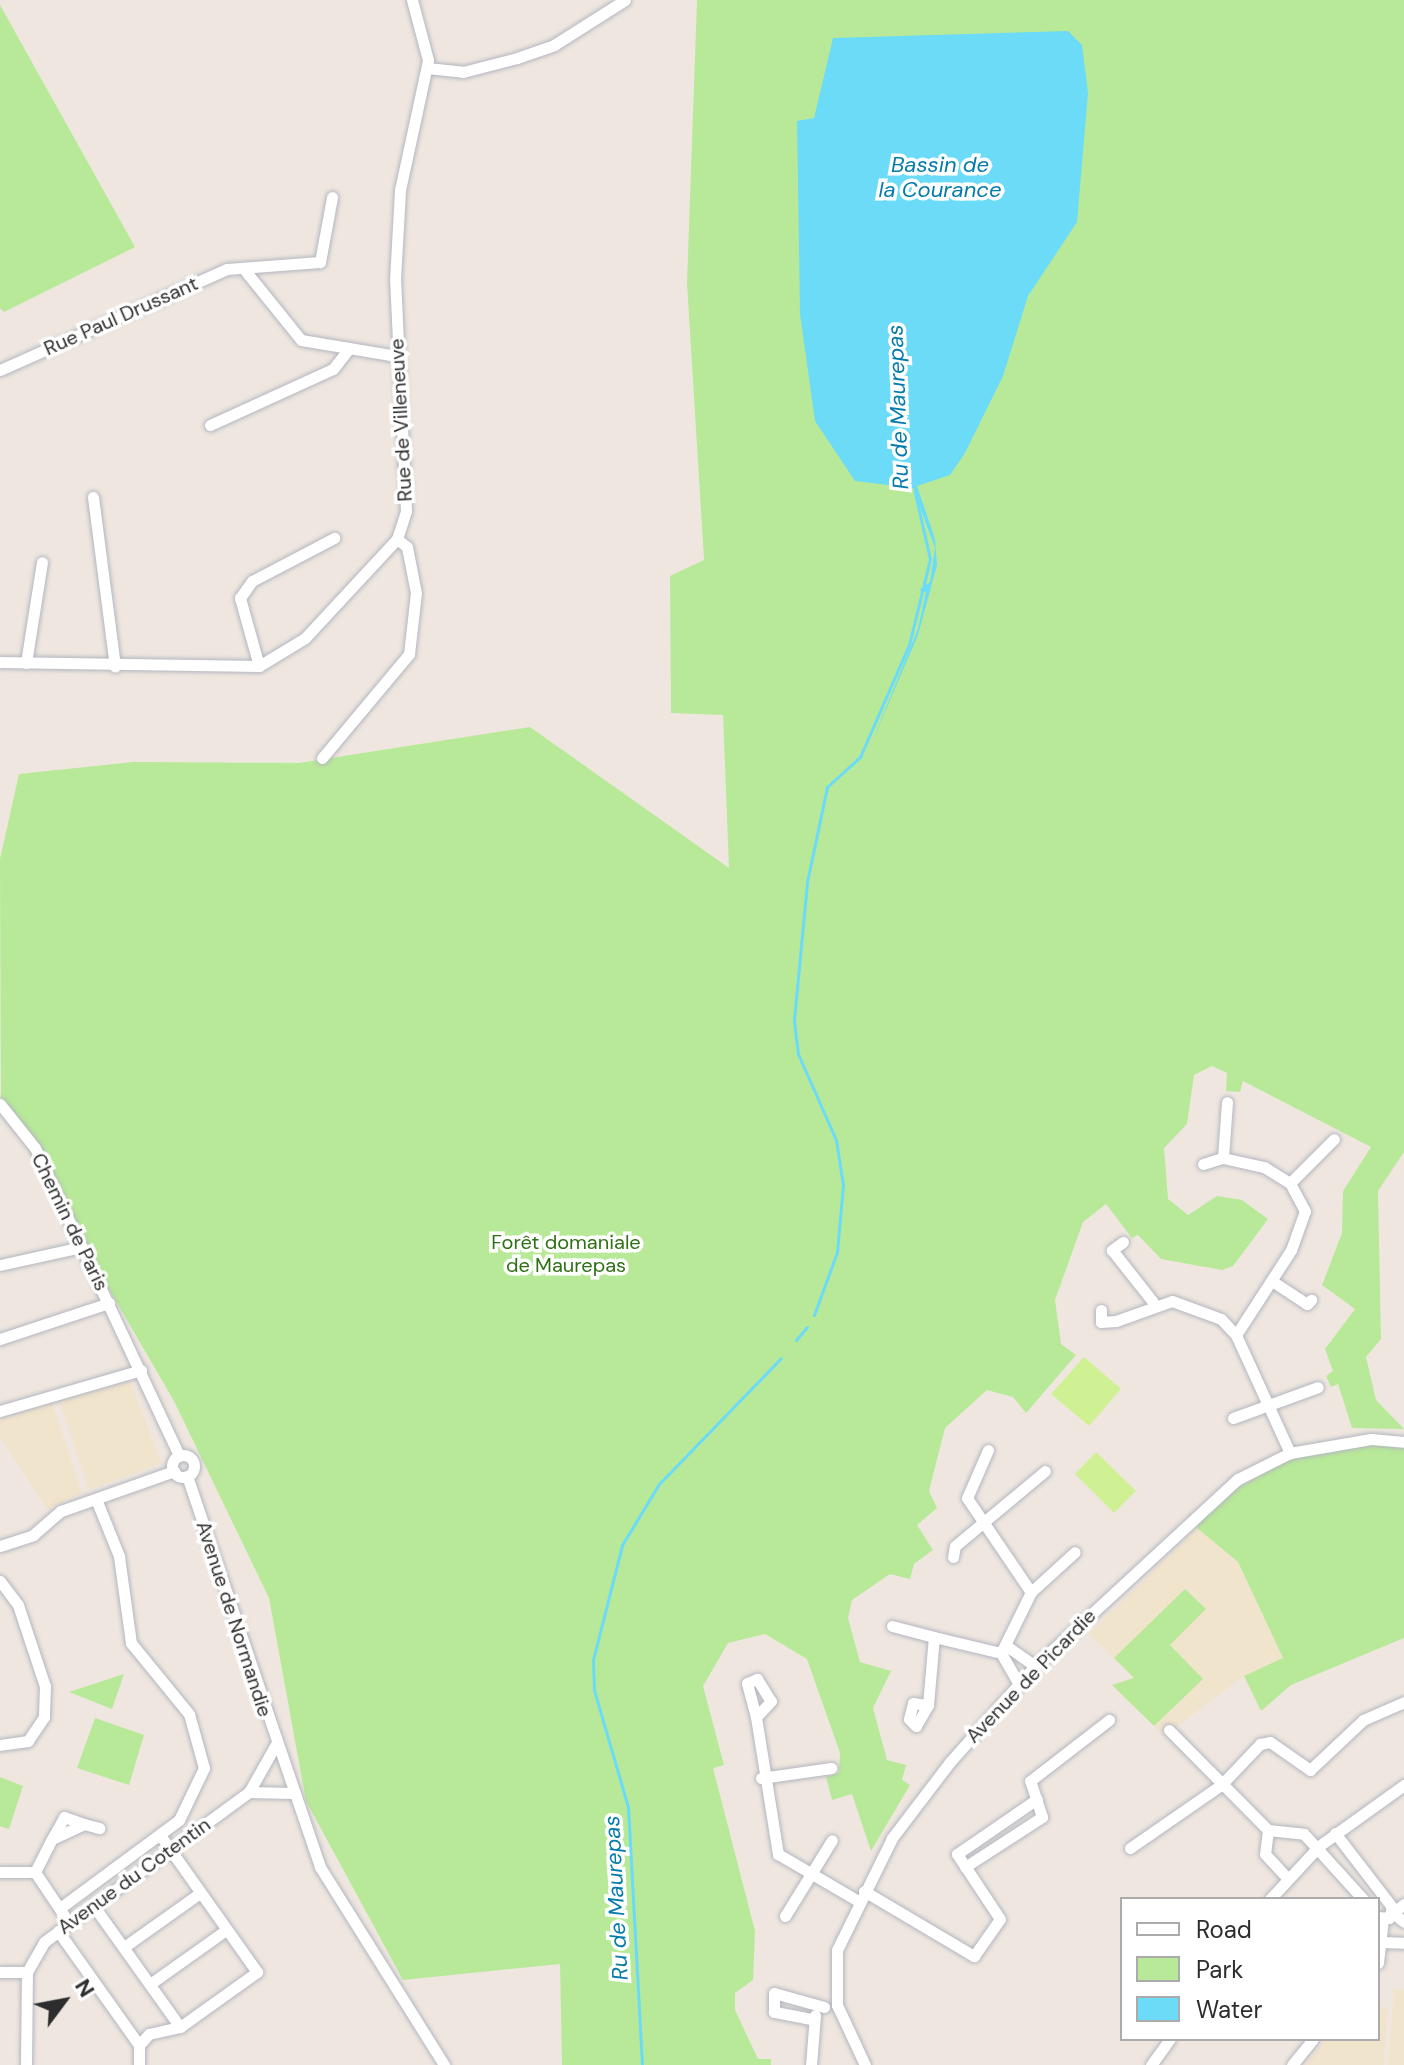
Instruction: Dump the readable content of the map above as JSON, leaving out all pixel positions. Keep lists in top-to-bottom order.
{
  "streets": {
    "street": [
      "Rue Paul Drussant",
      "Rue de Villeneuve",
      "Chemin de Paris",
      "Avenue de Normandie",
      "Avenue de Picardie",
      "Avenue du Cotentin"
    ]
  },
  "crossings": [
    ["Chemin de Paris", "Avenue de Normandie"],
    ["Avenue de Normandie", "Avenue du Cotentin"]
  ],
  "water": ["Bassin de la Courance", "Ru de Maurepas"],
  "parks": ["Forêt domaniale de Maurepas"],
  "legend": ["Road", "Park", "Water"],
  "north": "top right"
}
